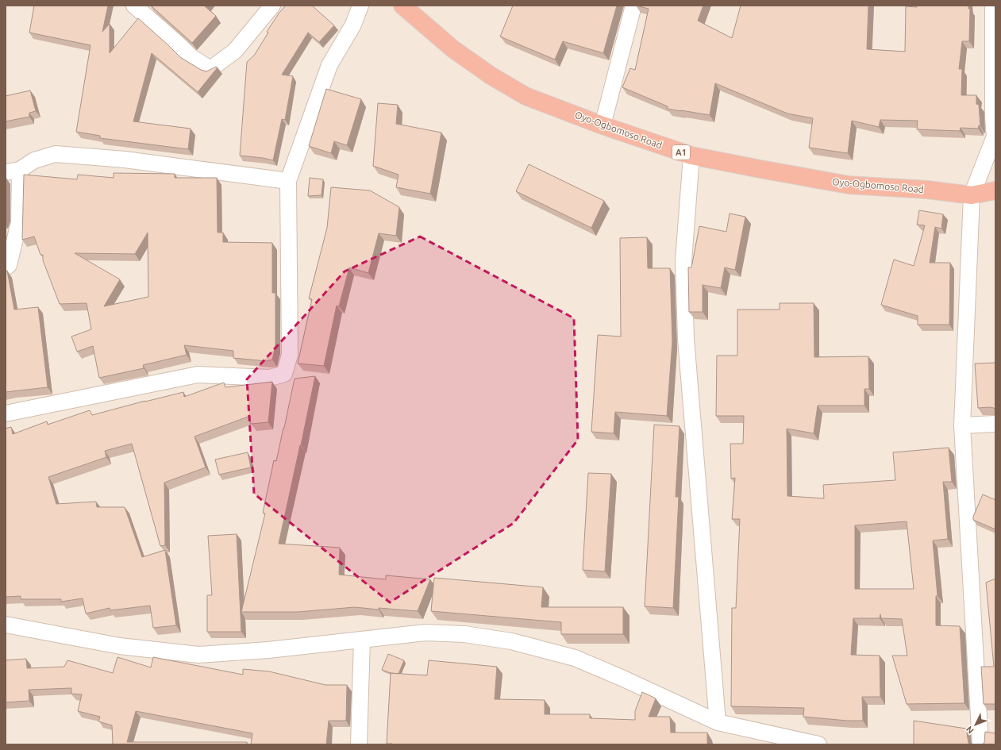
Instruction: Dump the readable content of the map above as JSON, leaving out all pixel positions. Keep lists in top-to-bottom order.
{
  "streets": {
    "highway": ["Oyo-Ogbomoso Road", "A1"]
  },
  "north": "bottom left"
}
